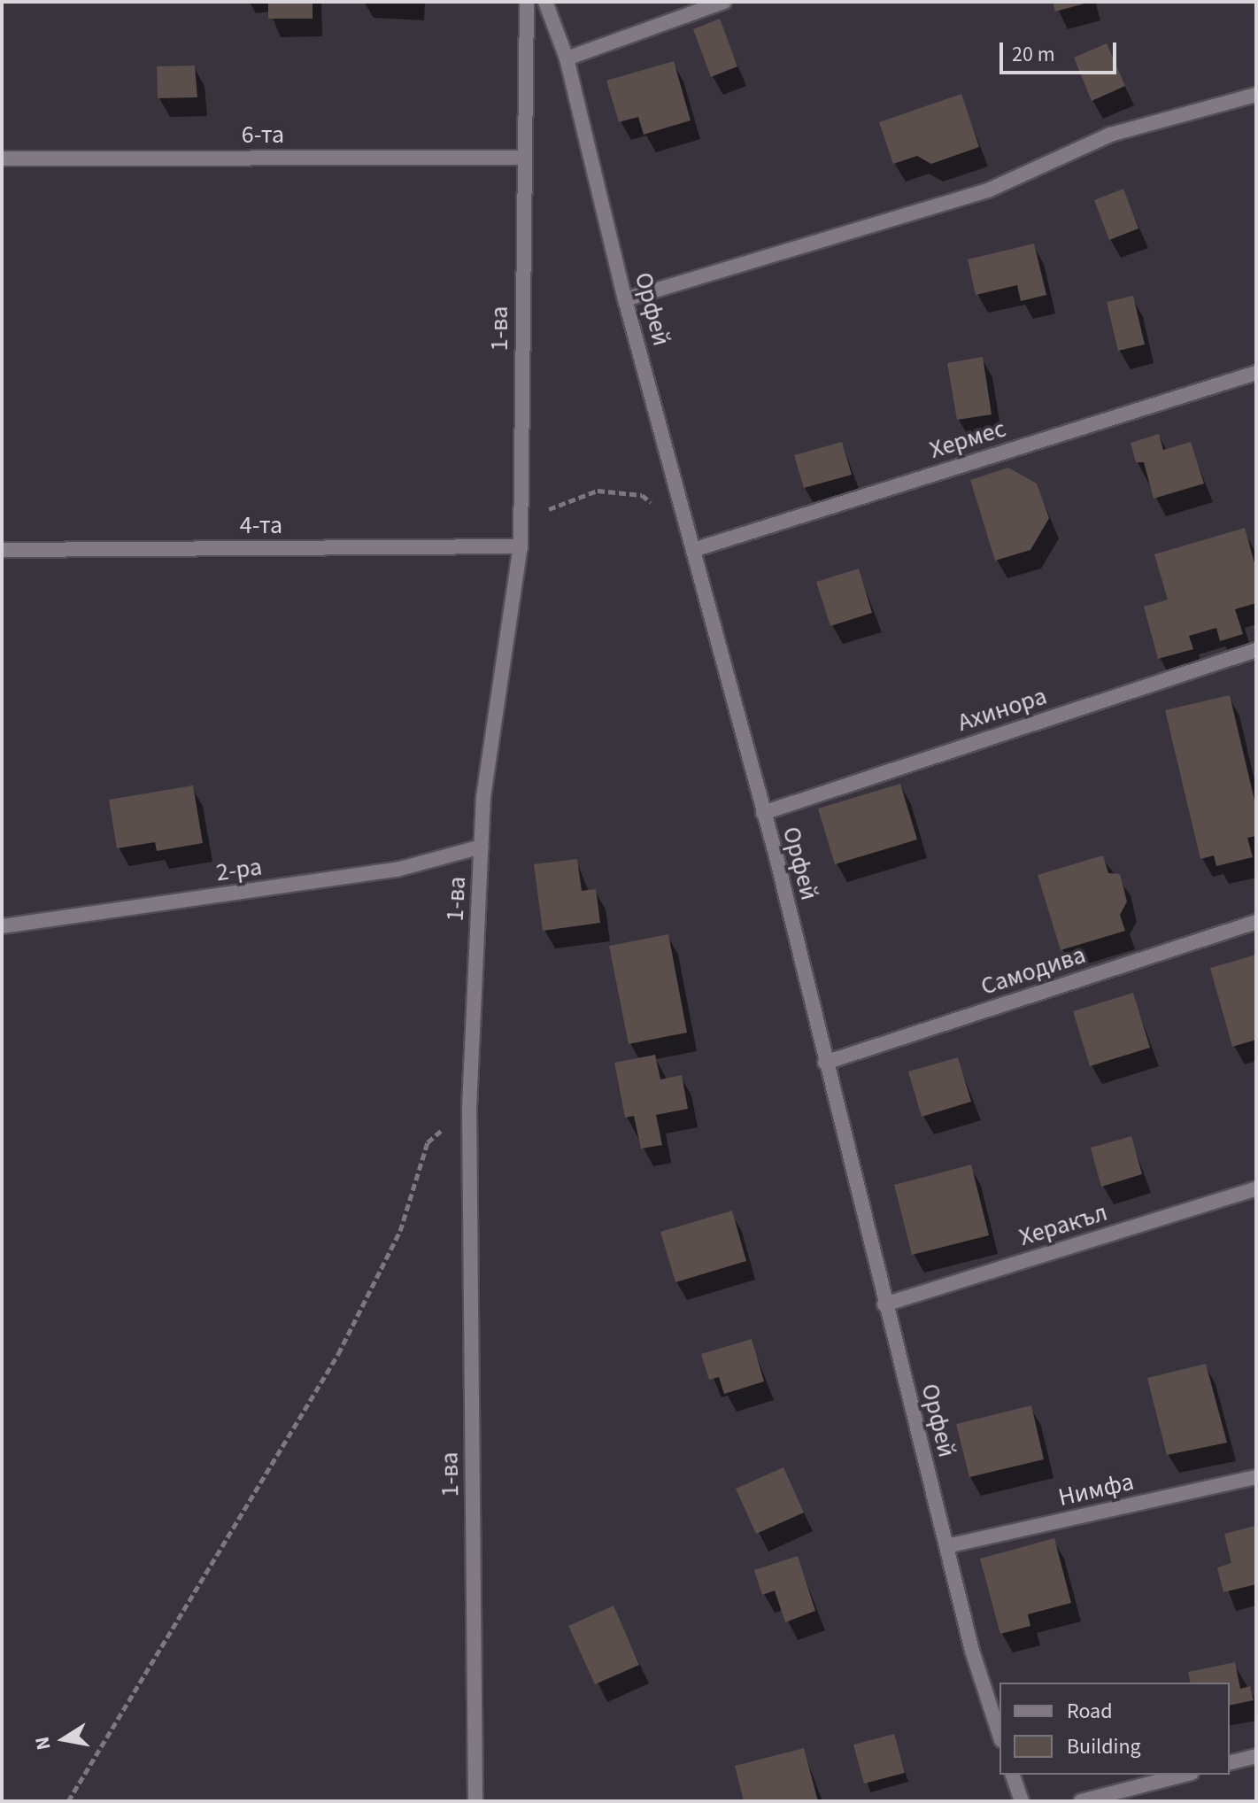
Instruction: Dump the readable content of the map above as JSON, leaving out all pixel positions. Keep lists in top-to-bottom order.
{
  "streets": {
    "street": [
      "6-та",
      "Орфей",
      "1-ва",
      "Хермес",
      "4-та",
      "Ахинора",
      "2-ра",
      "Самодива",
      "Херакъл",
      "Нимфа"
    ]
  },
  "crossings": [
    ["6-та", "1-ва"],
    ["Орфей", "Хермес"],
    ["Орфей", "Ахинора"],
    ["Орфей", "Самодива"],
    ["Орфей", "Херакъл"],
    ["Орфей", "Нимфа"],
    ["1-ва", "4-та"],
    ["1-ва", "2-ра"]
  ],
  "legend": ["Road", "Building"],
  "scale_bar": "20 m",
  "north": "left"
}
